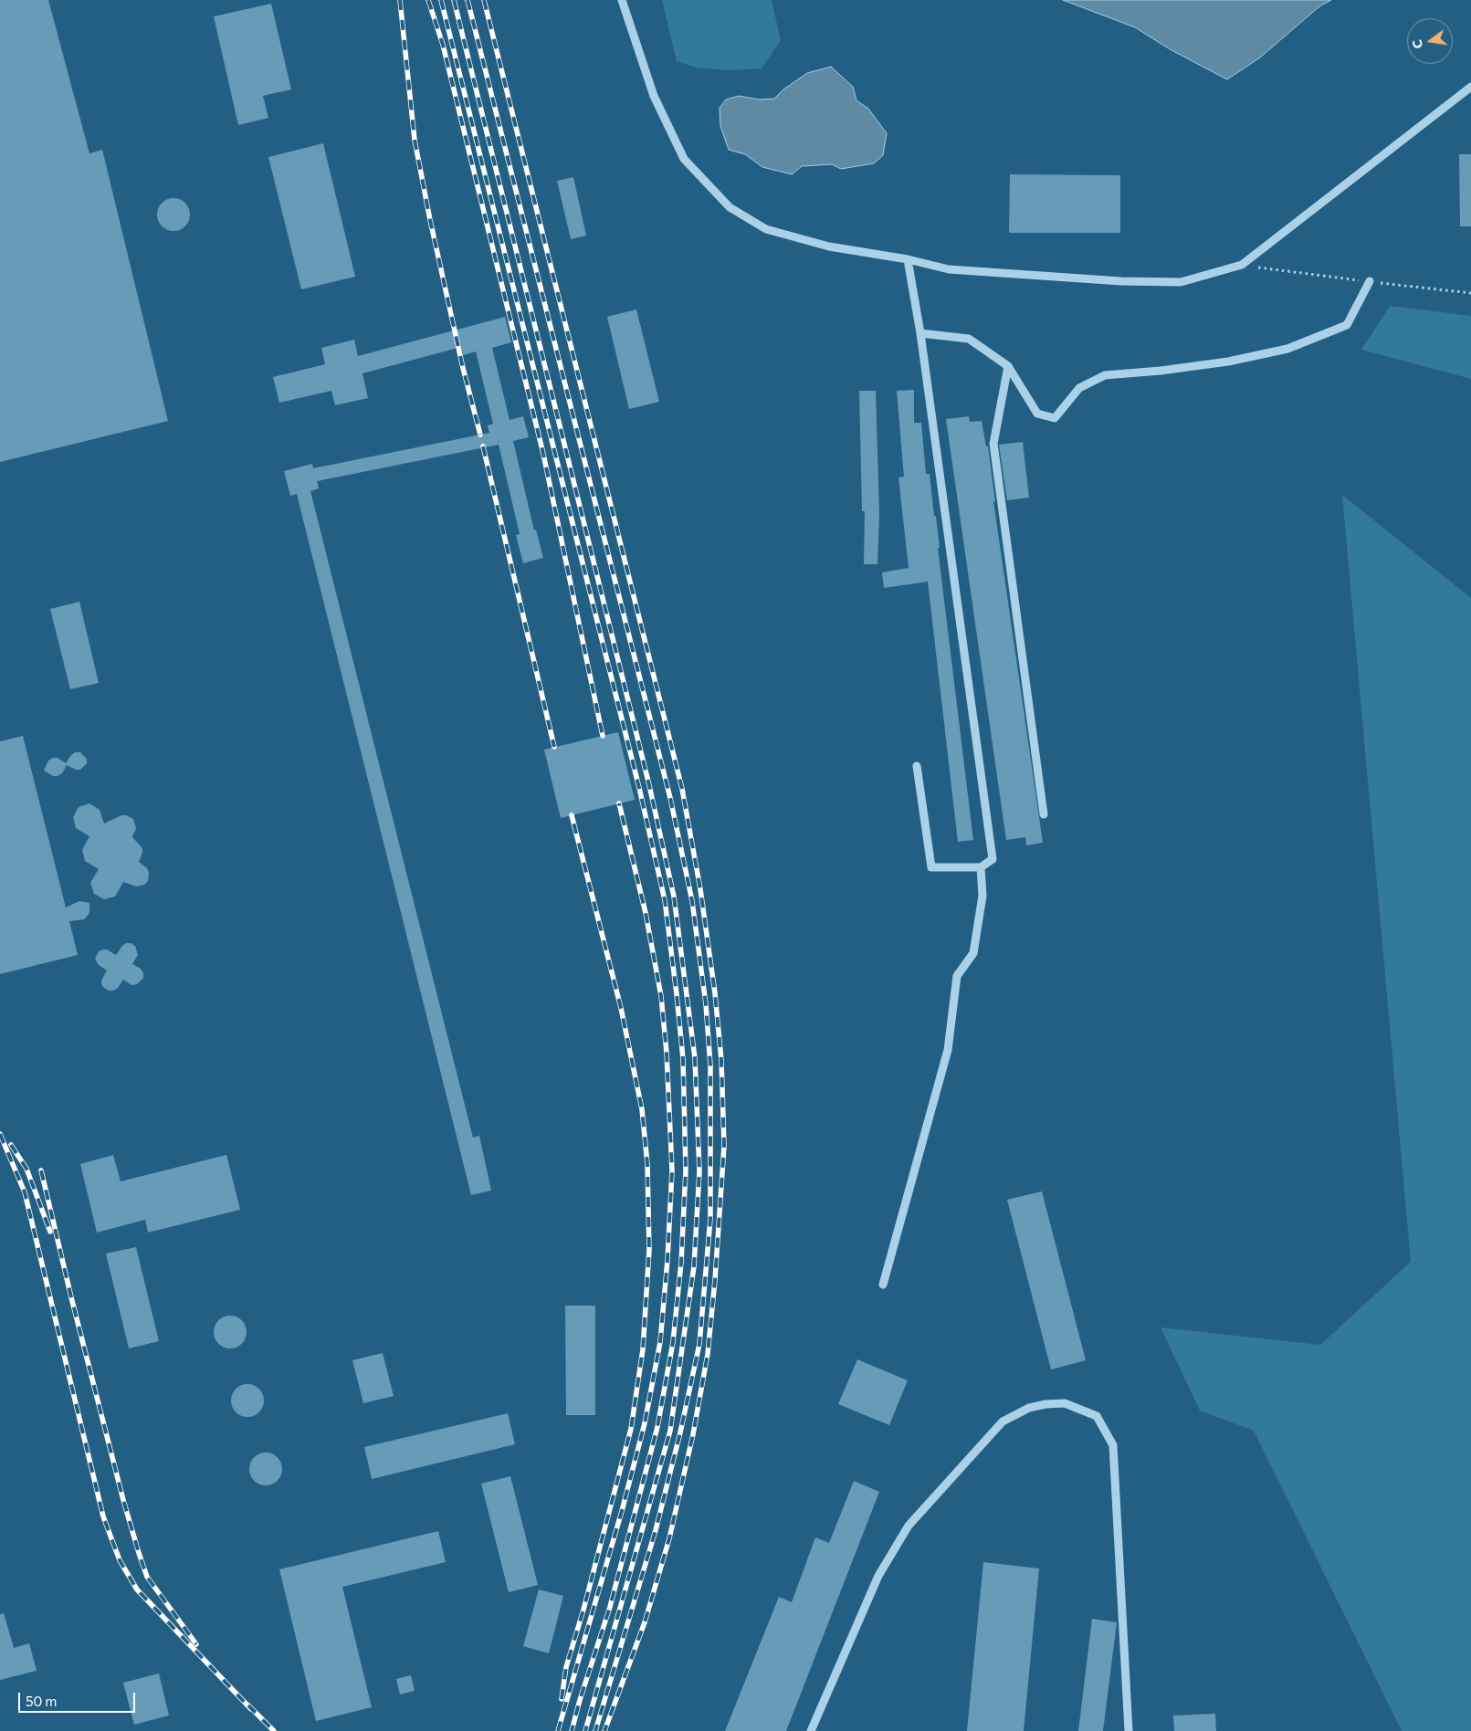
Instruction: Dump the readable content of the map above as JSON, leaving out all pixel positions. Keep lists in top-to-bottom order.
{
  "scale_bar": "50 m",
  "north": "left"
}
